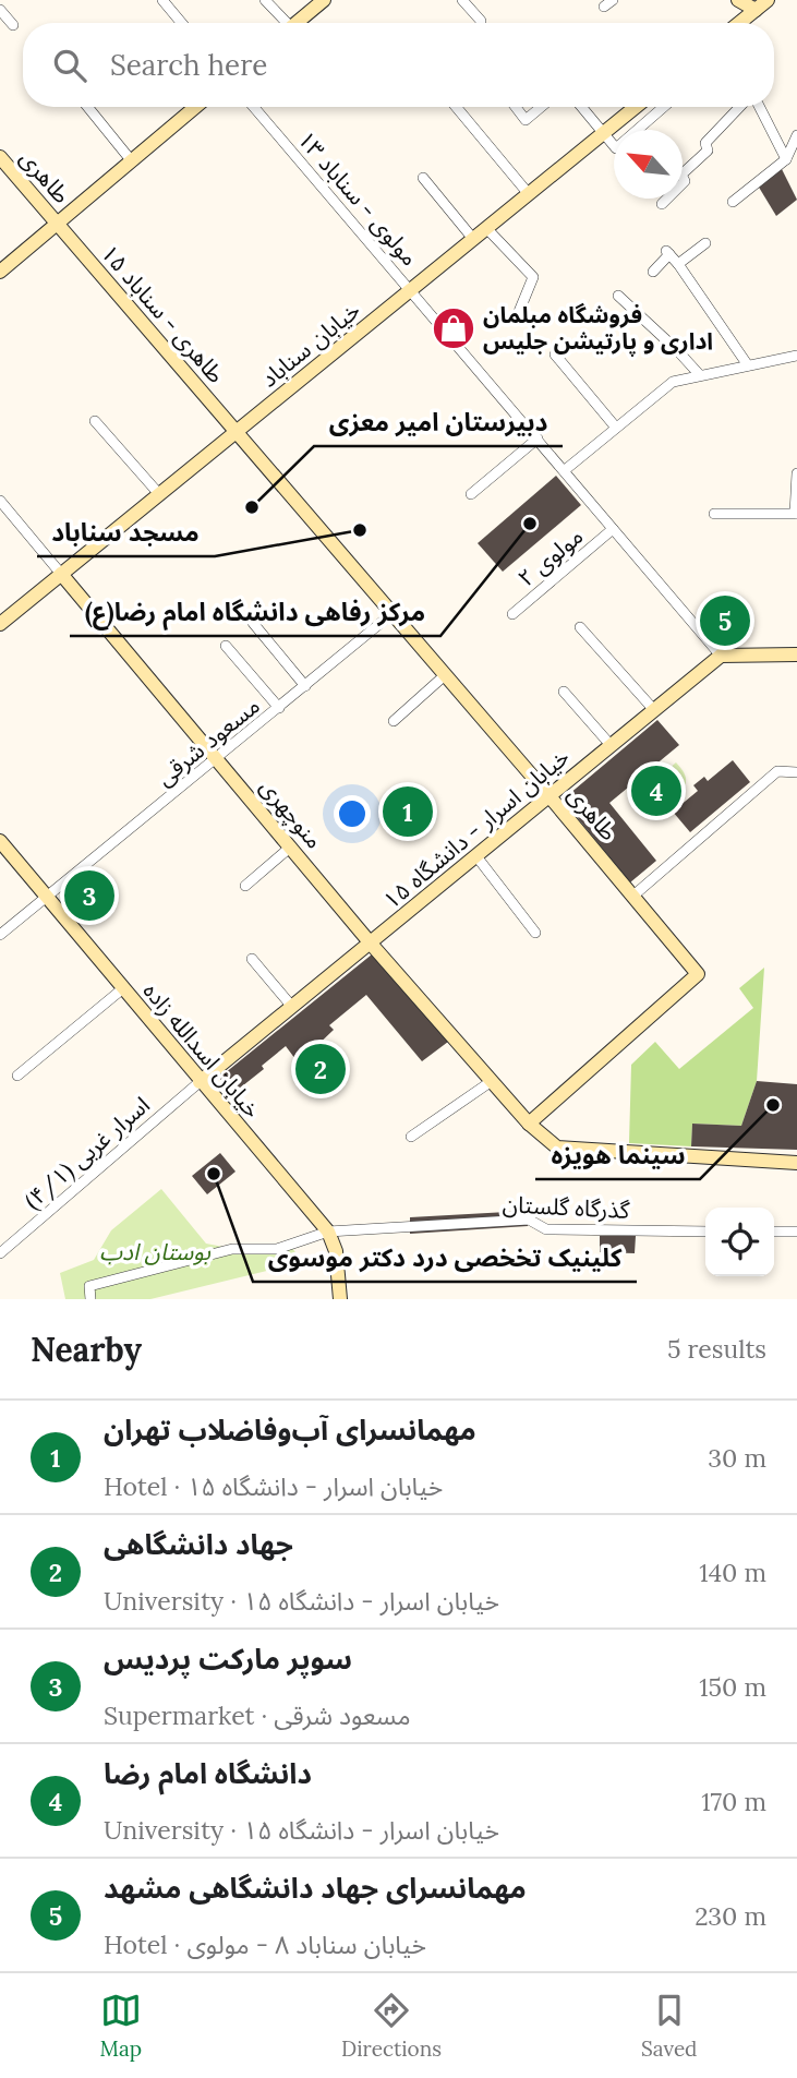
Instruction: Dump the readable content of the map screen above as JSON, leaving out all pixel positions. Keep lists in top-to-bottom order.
{
  "streets": {
    "street": [
      "طاهری",
      "مولوی - سناباد ۱۳",
      "طاهری - سناباد ۱۵",
      "خیابان سناباد",
      "مولوی ۲",
      "مسعود شرقی",
      "منوچهری",
      "خیابان اسرار - دانشگاه ۱۵",
      "خیابان اسدالله زاده",
      "اسرار غربی (۴/۱)",
      "گذرگاه گلستان"
    ]
  },
  "crossings": [
    ["طاهری", "طاهری - سناباد ۱۵"],
    ["طاهری", "مسعود شرقی"],
    ["طاهری", "منوچهری"],
    ["طاهری", "خیابان اسرار - دانشگاه ۱۵"],
    ["مولوی - سناباد ۱۳", "خیابان سناباد"],
    ["مولوی - سناباد ۱۳", "مولوی ۲"],
    ["مولوی - سناباد ۱۳", "خیابان اسرار - دانشگاه ۱۵"],
    ["طاهری - سناباد ۱۵", "خیابان سناباد"],
    ["طاهری - سناباد ۱۵", "مسعود شرقی"],
    ["خیابان سناباد", "منوچهری"],
    ["مسعود شرقی", "منوچهری"],
    ["مسعود شرقی", "خیابان اسدالله زاده"],
    ["منوچهری", "خیابان اسرار - دانشگاه ۱۵"],
    ["خیابان اسرار - دانشگاه ۱۵", "خیابان اسدالله زاده"],
    ["خیابان اسرار - دانشگاه ۱۵", "اسرار غربی (۴/۱)"],
    ["خیابان اسدالله زاده", "اسرار غربی (۴/۱)"],
    ["خیابان اسدالله زاده", "گذرگاه گلستان"]
  ],
  "parks": ["بوستان ادب"],
  "places": {
    "shop": ["فروشگاه مبلمان اداری و پارتیشن جلیس"],
    "other": [
      "دبیرستان امیر معزی",
      "مرکز رفاهی دانشگاه امام رضا(ع)",
      "مسجد سناباد",
      "سینما هویزه",
      "کلینیک تخخصی درد دکتر موسوی"
    ]
  },
  "north": "top left",
  "page": {
    "search": "Search here",
    "pins": [
      "5",
      "4",
      "1",
      "3",
      "2"
    ],
    "heading": ["Nearby", "5 results"],
    "list": [
      {
        "mark": "1",
        "name": "مهمانسرای آب‌و‌فاضلاب تهران",
        "note": "Hotel · خیابان اسرار - دانشگاه ۱۵",
        "value": "30 m"
      },
      {
        "mark": "2",
        "name": "جهاد دانشگاهی",
        "note": "University · خیابان اسرار - دانشگاه ۱۵",
        "value": "140 m"
      },
      {
        "mark": "3",
        "name": "سوپر مارکت پردیس",
        "note": "Supermarket · مسعود شرقی",
        "value": "150 m"
      },
      {
        "mark": "4",
        "name": "دانشگاه امام رضا",
        "note": "University · خیابان اسرار - دانشگاه ۱۵",
        "value": "170 m"
      },
      {
        "mark": "5",
        "name": "مهمانسرای جهاد دانشگاهی مشهد",
        "note": "Hotel · خیابان سناباد ۸ - مولوی",
        "value": "230 m"
      }
    ],
    "nav": ["Map", "Directions", "Saved"]
  }
}
